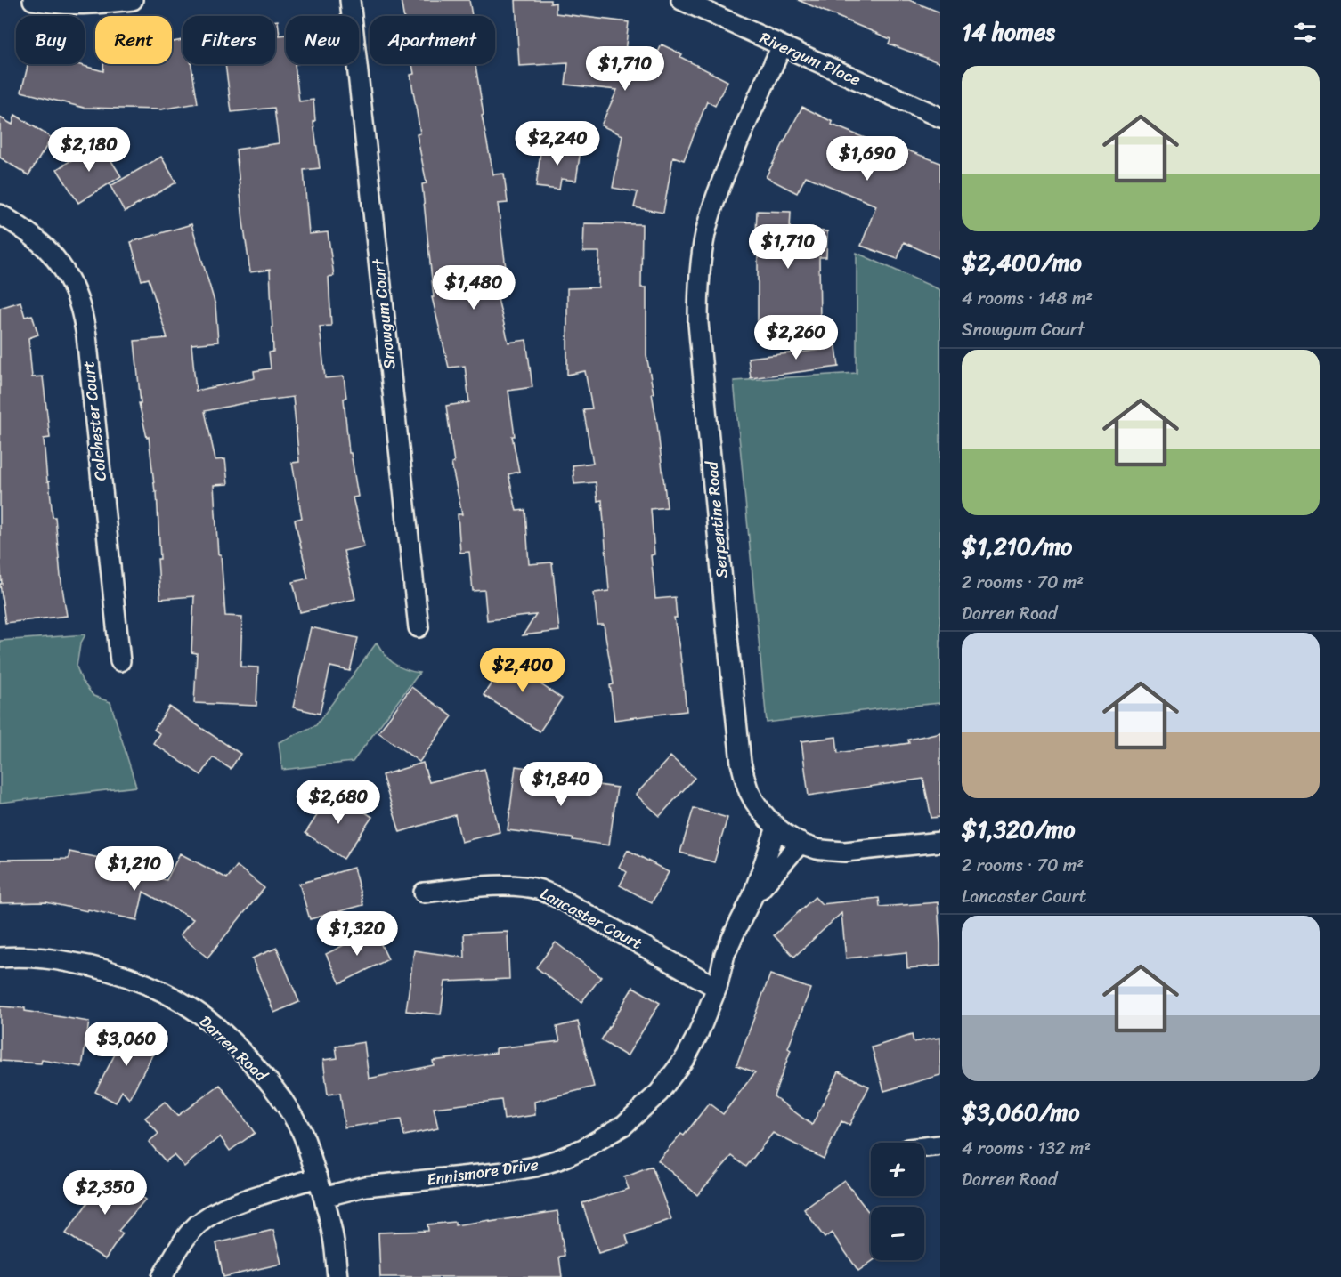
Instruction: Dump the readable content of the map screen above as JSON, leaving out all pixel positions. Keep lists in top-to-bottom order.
{
  "streets": {
    "street": [
      "Rivergum Place",
      "Snowgum Court",
      "Colchester Court",
      "Serpentine Road",
      "Lancaster Court",
      "Darren Road",
      "Ennismore Drive"
    ]
  },
  "crossings": [
    ["Rivergum Place", "Serpentine Road"],
    ["Serpentine Road", "Ennismore Drive"],
    ["Lancaster Court", "Ennismore Drive"],
    ["Darren Road", "Ennismore Drive"]
  ],
  "page": {
    "heading": "14 homes",
    "chip": [
      "Buy",
      "Rent",
      "Filters",
      "New",
      "Apartment"
    ],
    "price": [
      "$1,710",
      "$2,240",
      "$2,180",
      "$1,690",
      "$1,710",
      "$1,480",
      "$2,260",
      "$2,400",
      "$1,840",
      "$2,680",
      "$1,210",
      "$1,320",
      "$3,060",
      "$2,350"
    ],
    "list": [
      {
        "name": "$2,400/mo",
        "note": "4 rooms · 148 m² · Snowgum Court"
      },
      {
        "name": "$1,210/mo",
        "note": "2 rooms · 70 m² · Darren Road"
      },
      {
        "name": "$1,320/mo",
        "note": "2 rooms · 70 m² · Lancaster Court"
      },
      {
        "name": "$3,060/mo",
        "note": "4 rooms · 132 m² · Darren Road"
      }
    ],
    "map_buttons": ["+", "−"]
  }
}
